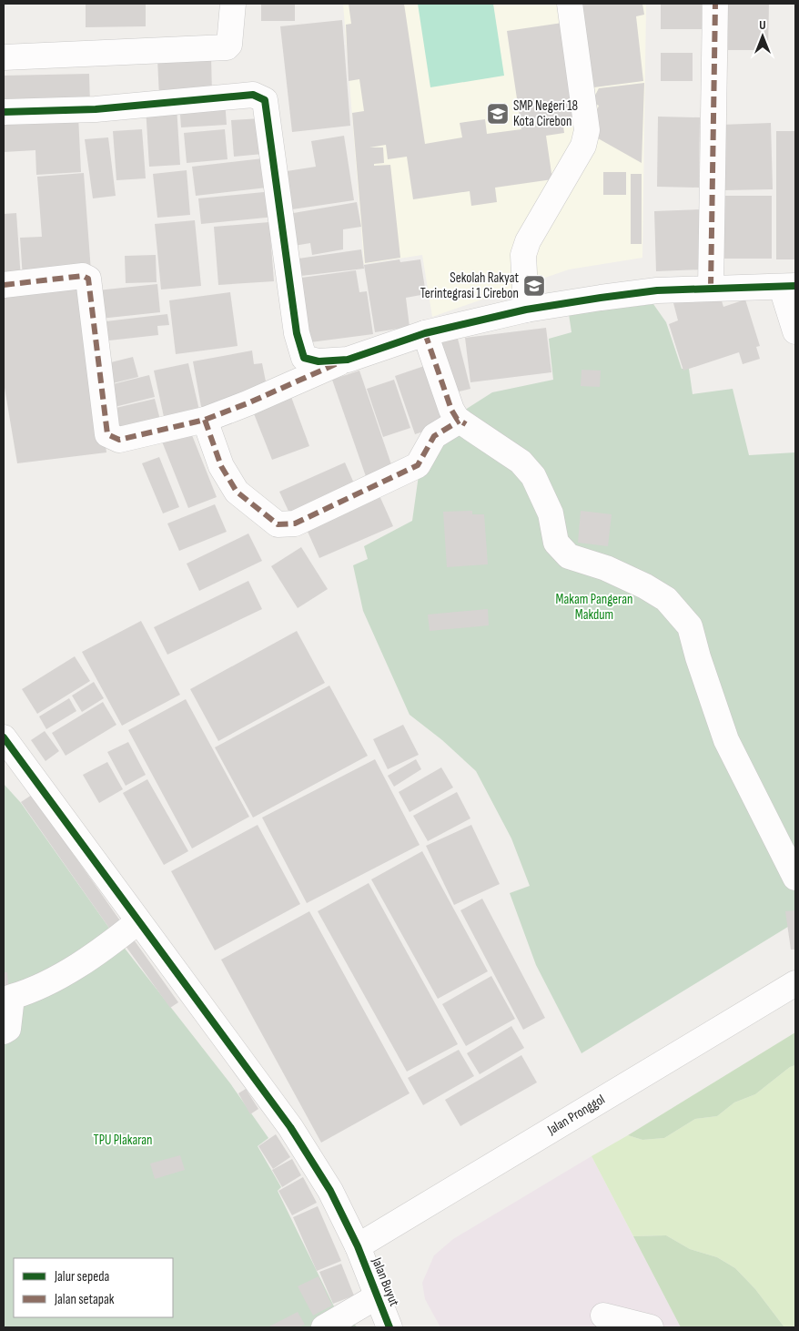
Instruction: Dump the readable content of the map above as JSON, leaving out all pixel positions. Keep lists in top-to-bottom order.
{
  "streets": {
    "street": ["Jalan Pronggol", "Jalan Buyut"]
  },
  "crossings": [
    ["Jalan Pronggol", "Jalan Buyut"]
  ],
  "parks": ["Makam Pangeran Makdum", "TPU Plakaran"],
  "places": {
    "school or university": ["SMP Negeri 18 Kota Cirebon", "Sekolah Rakyat Terintegrasi 1 Cirebon"]
  },
  "legend": ["Jalur sepeda", "Jalan setapak"],
  "north": "top"
}
